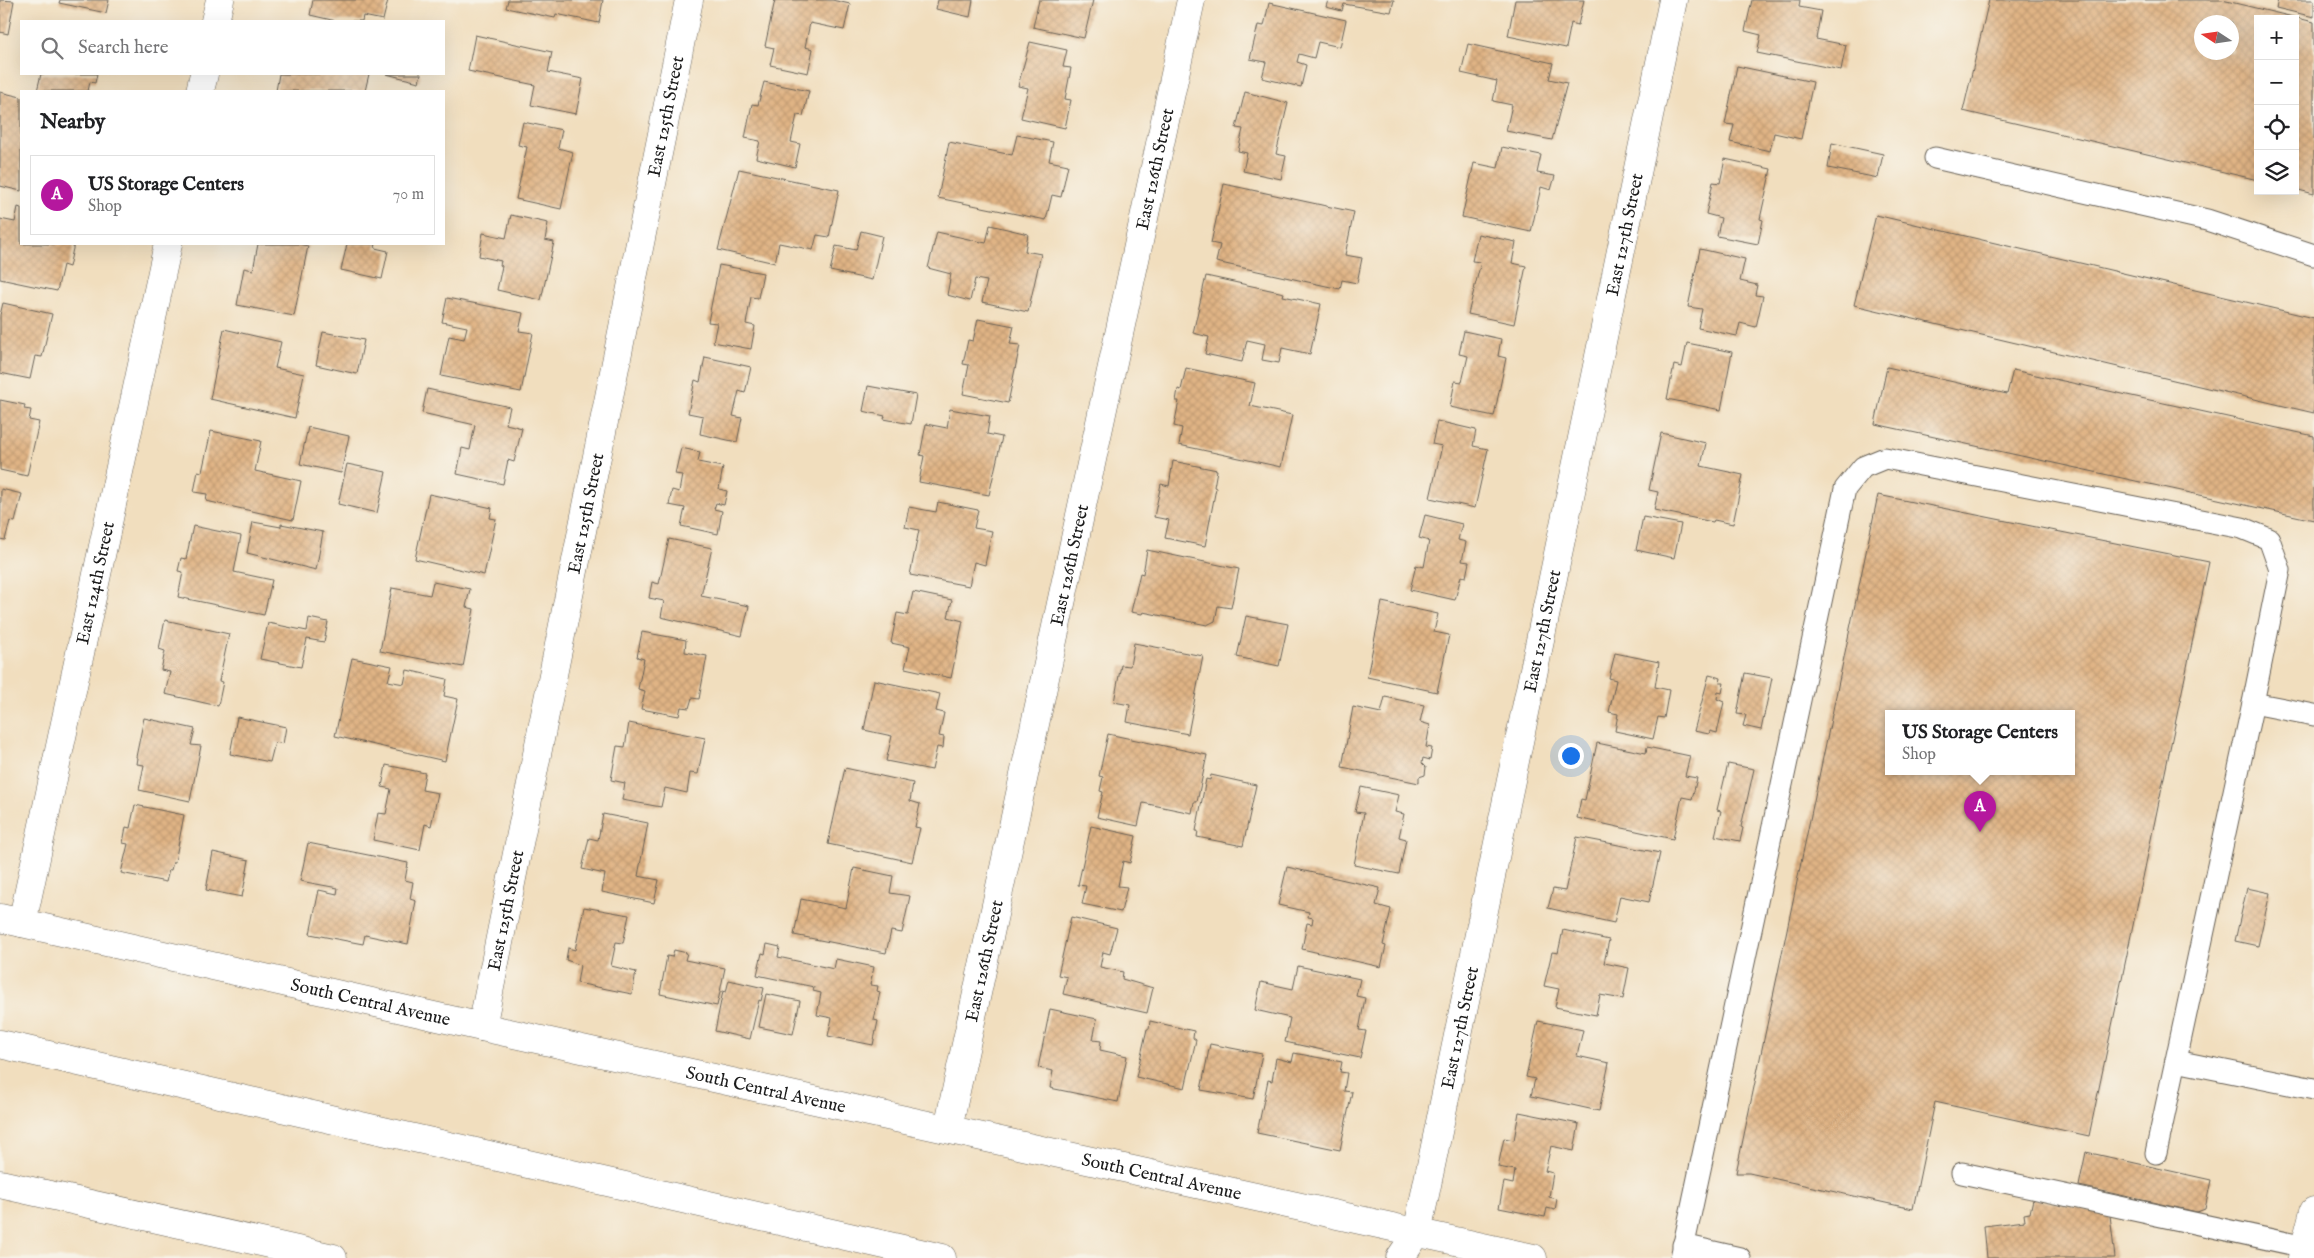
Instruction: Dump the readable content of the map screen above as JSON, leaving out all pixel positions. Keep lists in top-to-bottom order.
{
  "streets": {
    "street": [
      "East 125th Street",
      "East 126th Street",
      "East 127th Street",
      "East 124th Street",
      "South Central Avenue"
    ]
  },
  "crossings": [
    ["East 125th Street", "South Central Avenue"],
    ["East 126th Street", "South Central Avenue"],
    ["East 127th Street", "South Central Avenue"],
    ["East 124th Street", "South Central Avenue"]
  ],
  "north": "left",
  "page": {
    "map_buttons": ["+", "−"],
    "search": "Search here",
    "heading": "Nearby",
    "list": [
      {
        "mark": "A",
        "name": "US Storage Centers",
        "note": "Shop",
        "value": "70 m"
      }
    ],
    "popup": ["US Storage Centers", "Shop"],
    "pins": "A"
  }
}
